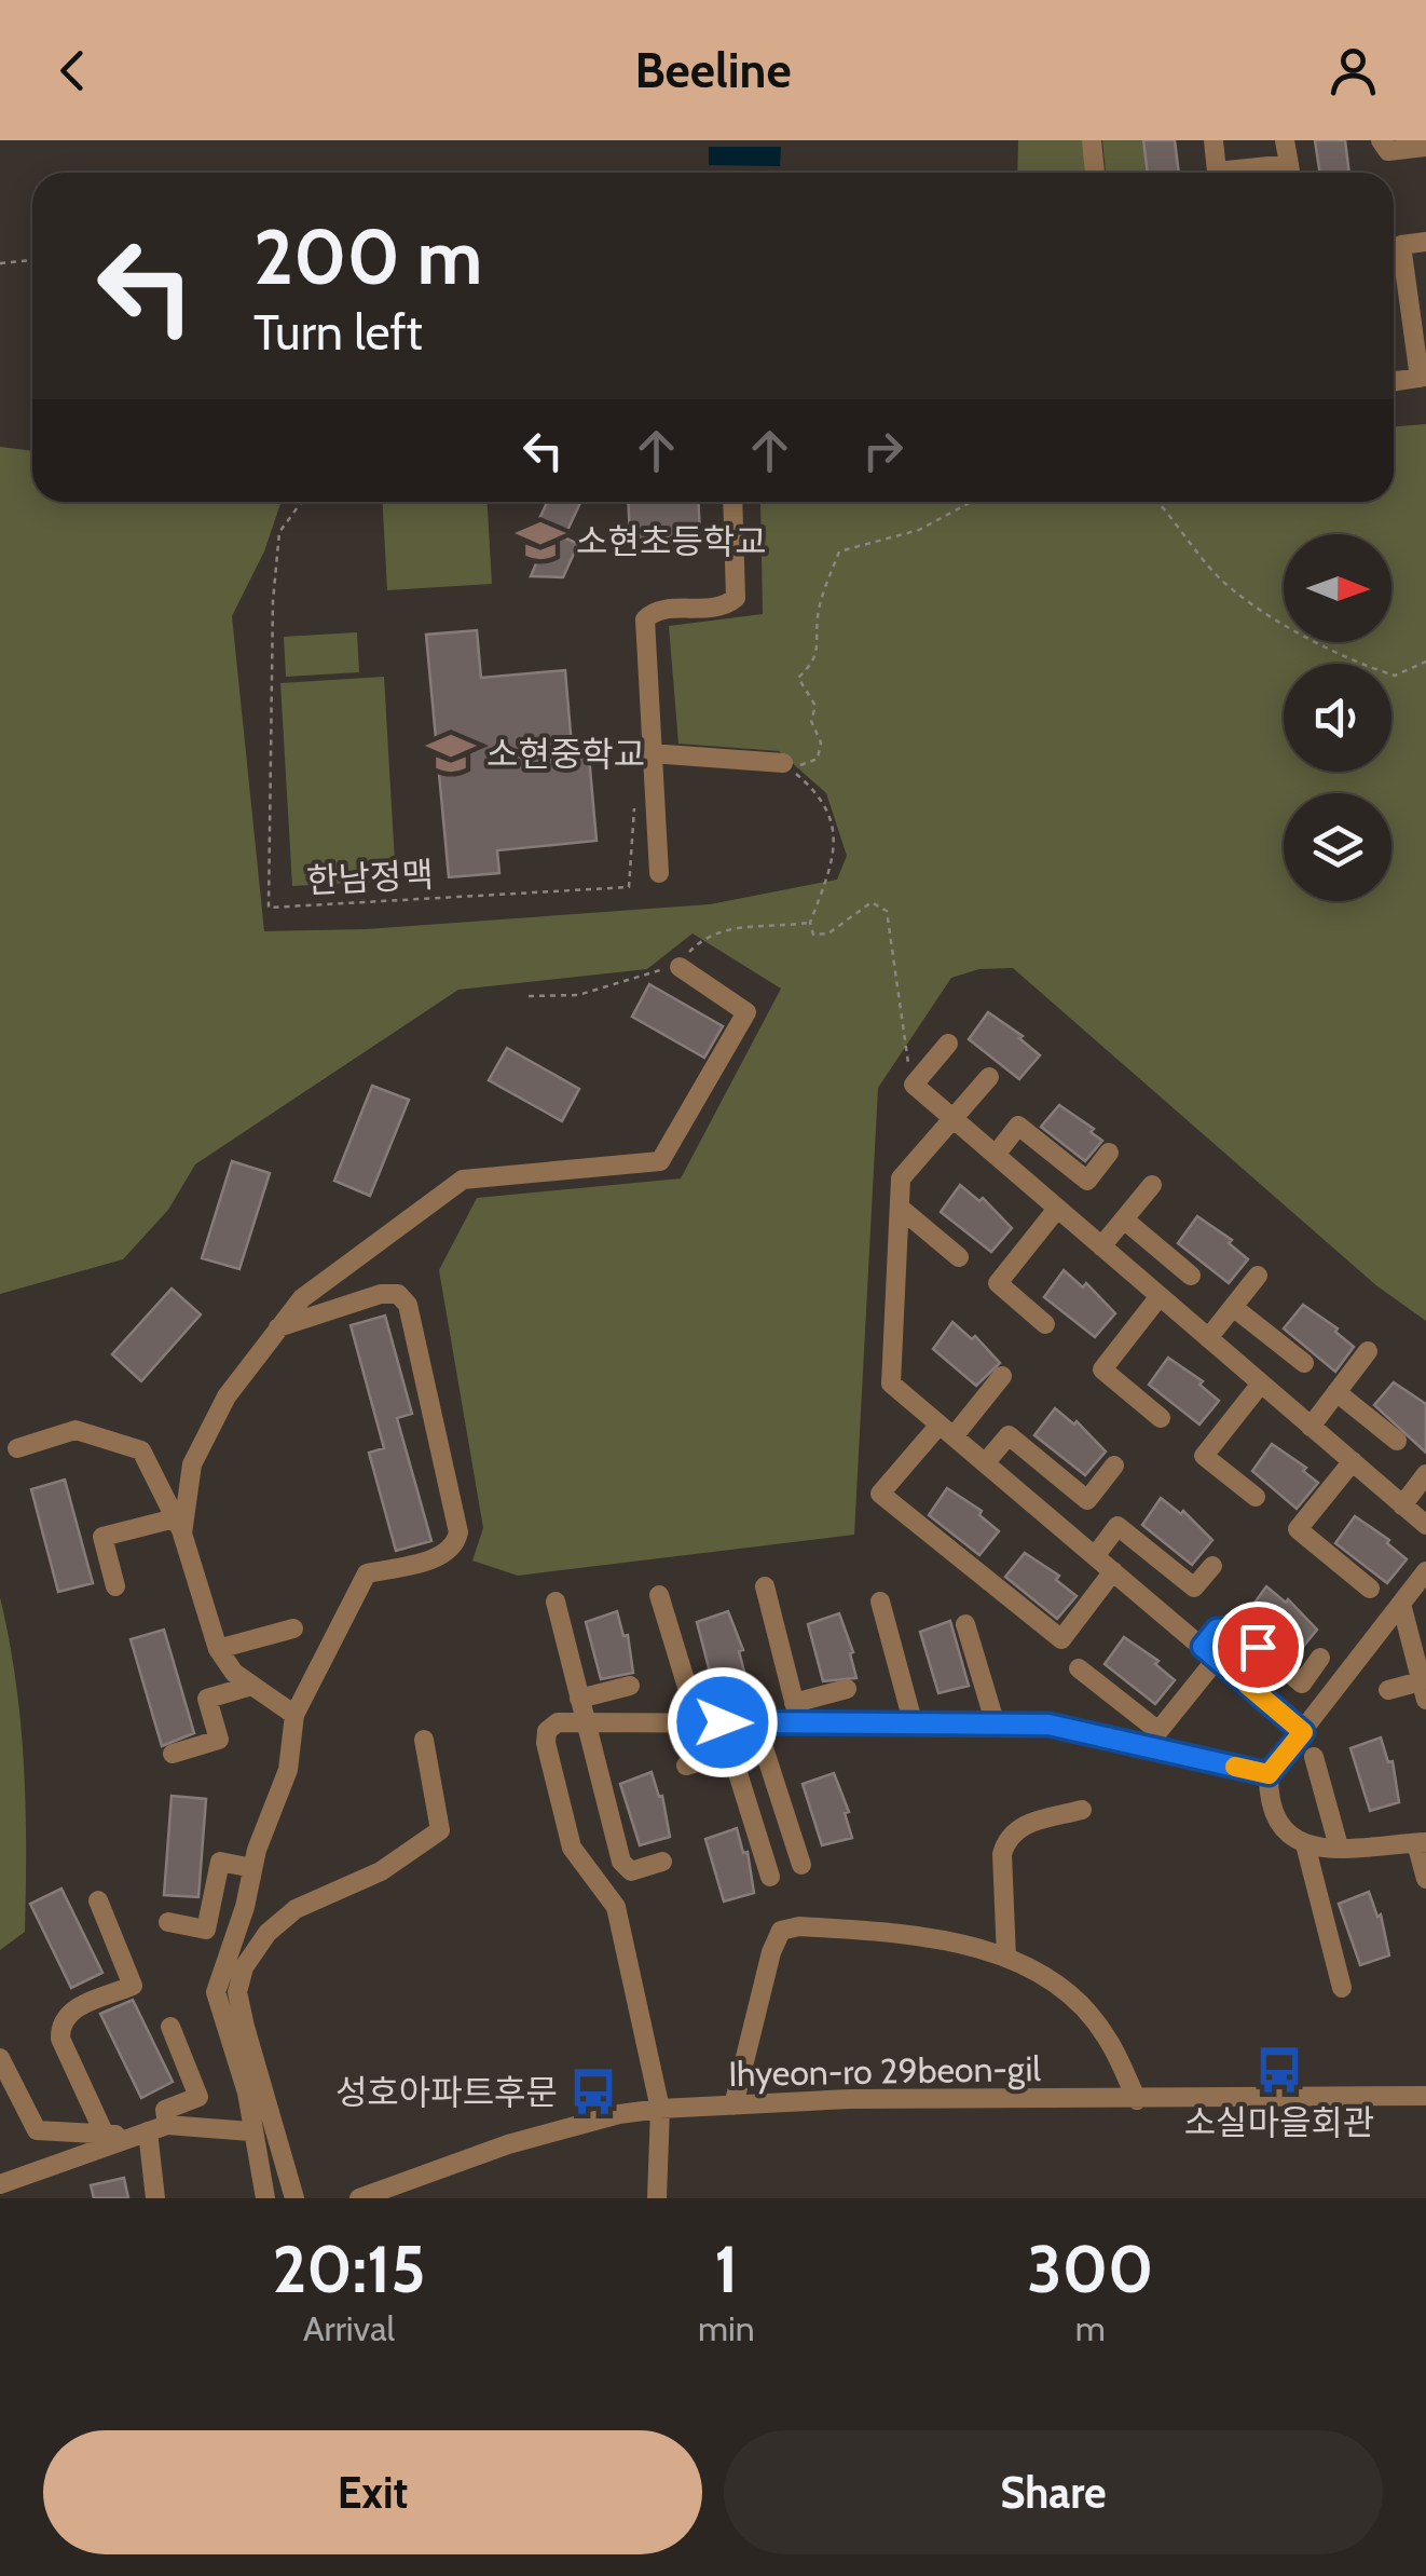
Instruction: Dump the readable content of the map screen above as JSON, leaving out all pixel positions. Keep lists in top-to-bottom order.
{
  "streets": {
    "street": ["Ihyeon-ro 29beon-gil"],
    "path": ["한남정맥"]
  },
  "places": {
    "school or university": ["소현초등학교", "소현중학교"],
    "bus stop": ["소실마을회관", "성호아파트후문"]
  },
  "north": "right",
  "page": {
    "header": "Beeline",
    "turn": ["200 m", "Turn left"],
    "eta": [
      "20:15",
      "Arrival",
      "1",
      "min",
      "300",
      "m"
    ],
    "buttons": ["Exit", "Share"]
  }
}
